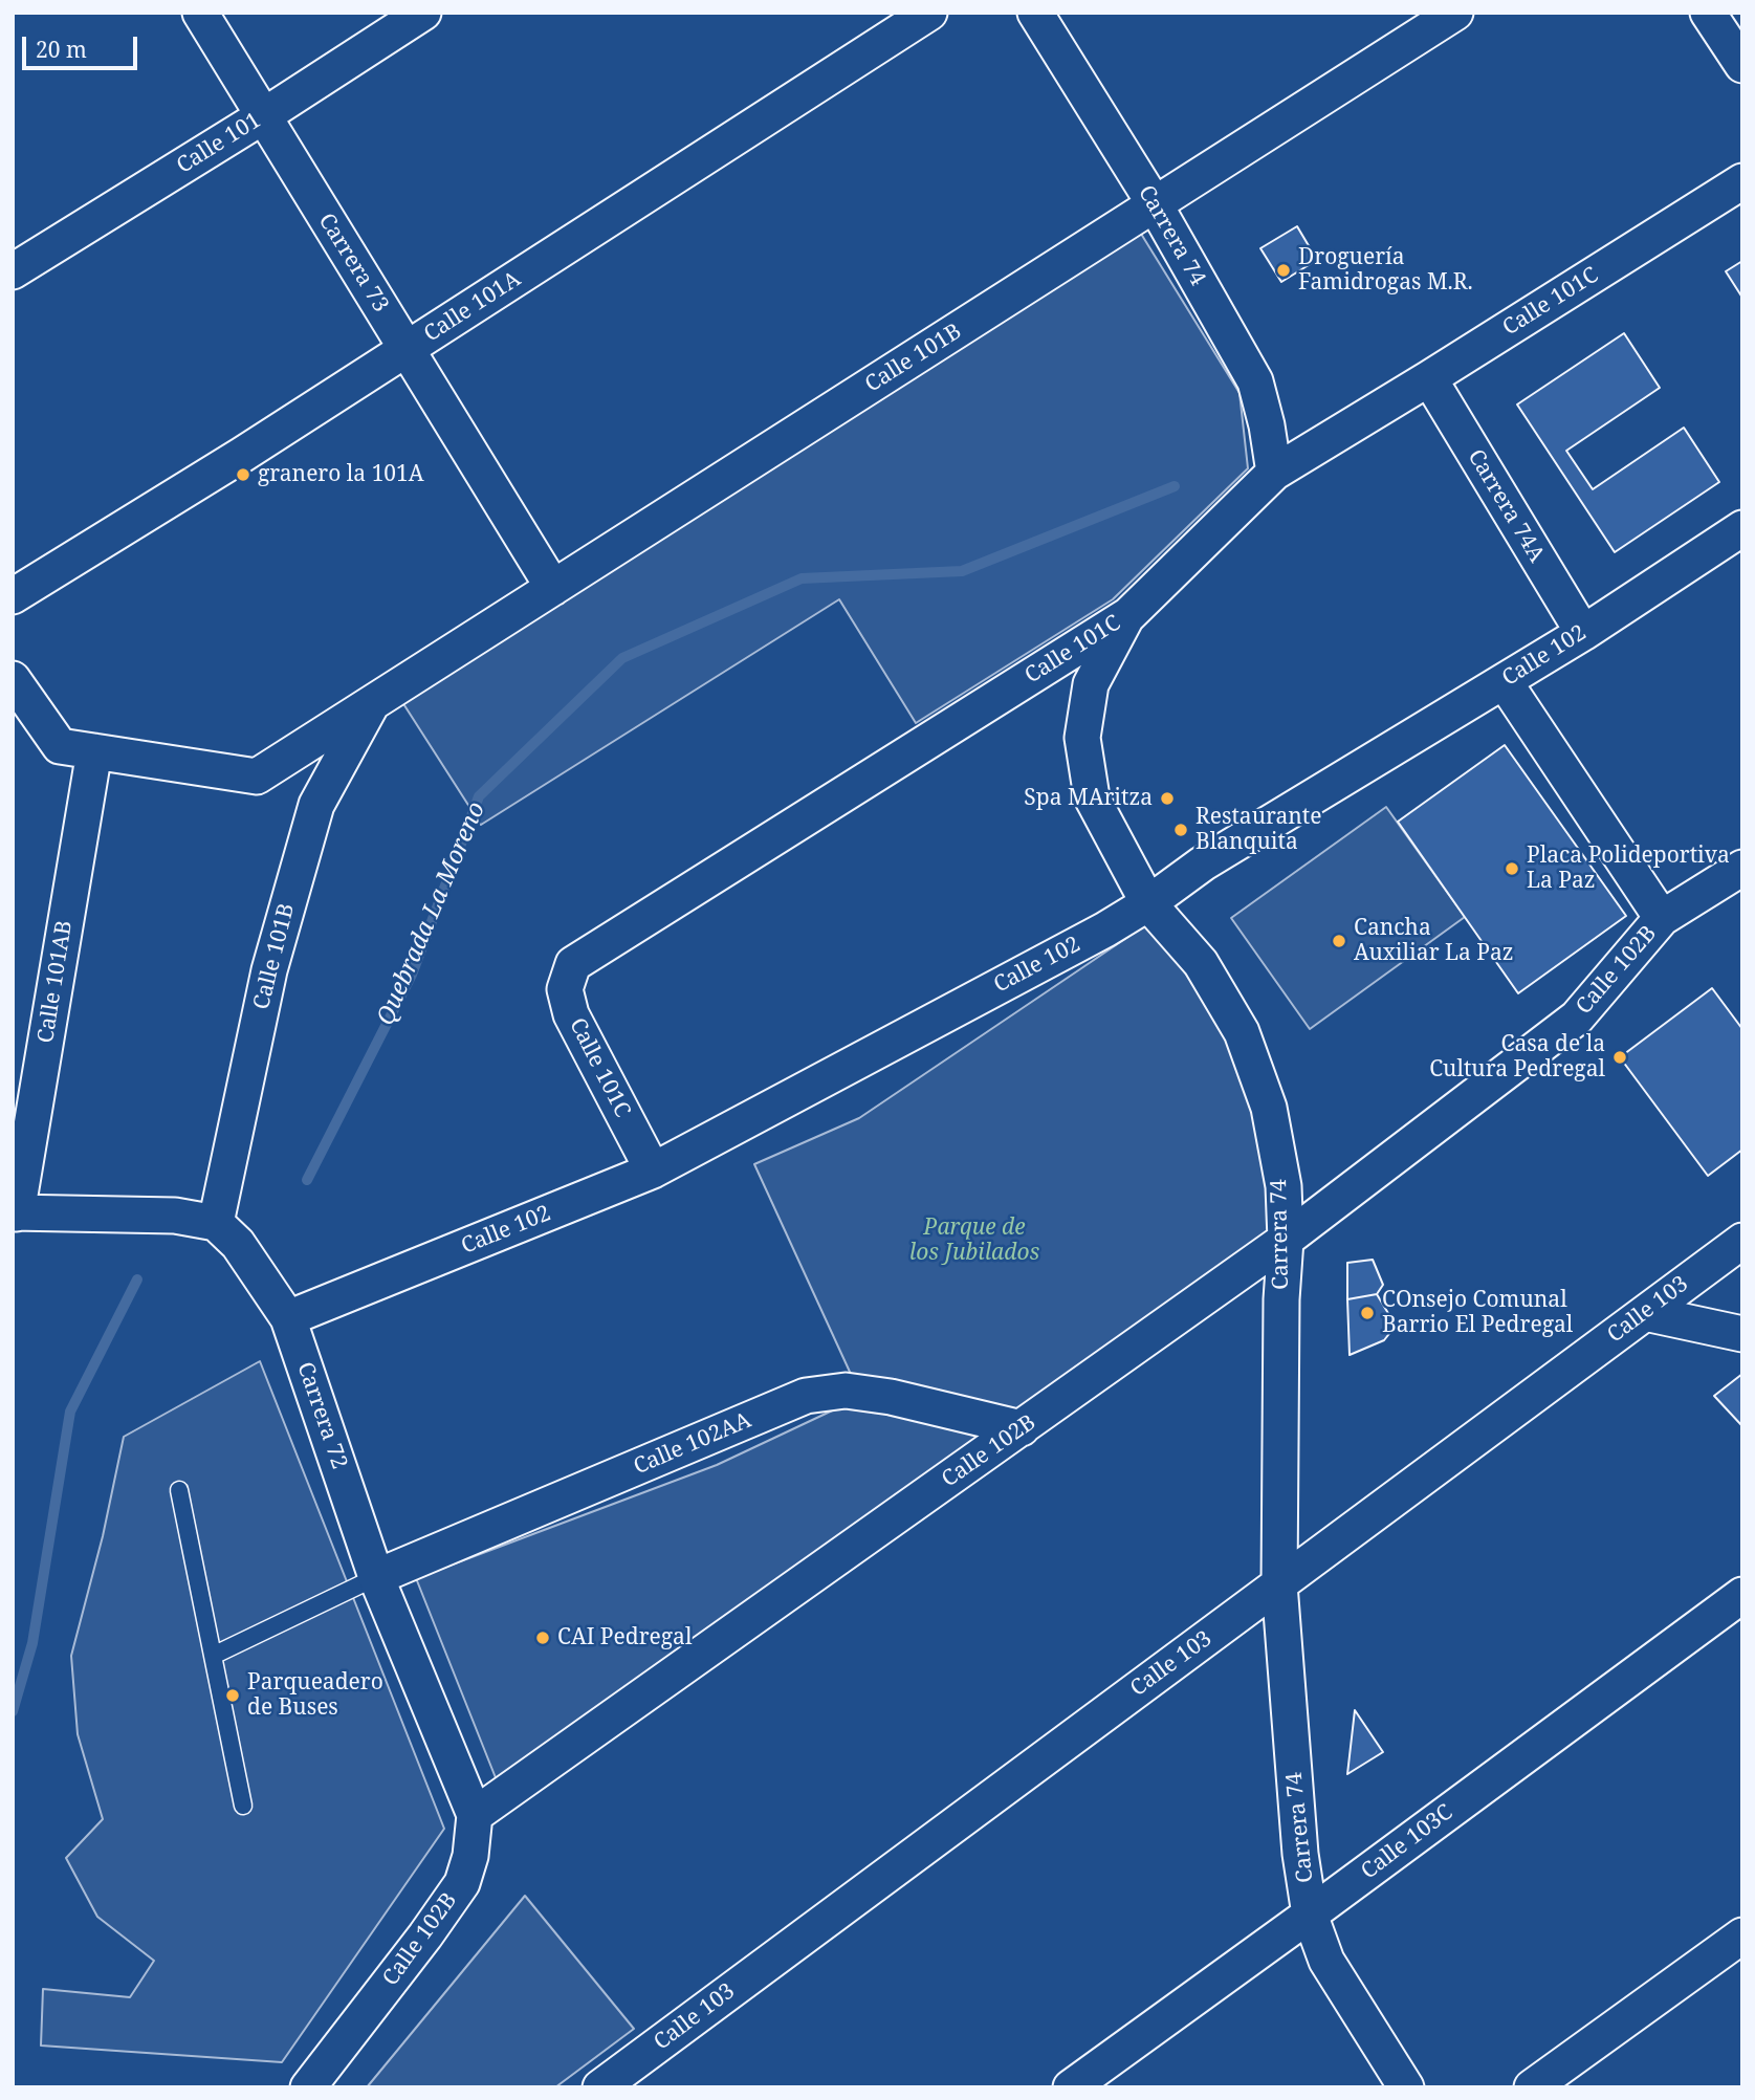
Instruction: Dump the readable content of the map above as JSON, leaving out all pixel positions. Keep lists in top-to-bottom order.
{
  "streets": {
    "street": [
      "Calle 101",
      "Carrera 74",
      "Carrera 73",
      "Calle 101C",
      "Calle 101A",
      "Calle 101B",
      "Carrera 74A",
      "Calle 102",
      "Calle 102B",
      "Calle 101AB",
      "Calle 103",
      "Carrera 72",
      "Calle 102AA",
      "Calle 103C"
    ]
  },
  "crossings": [
    ["Calle 101", "Carrera 73"],
    ["Carrera 74", "Calle 101C"],
    ["Carrera 74", "Calle 101B"],
    ["Carrera 74", "Calle 102"],
    ["Carrera 74", "Calle 102B"],
    ["Carrera 74", "Calle 103"],
    ["Carrera 74", "Calle 103C"],
    ["Carrera 73", "Calle 101A"],
    ["Carrera 73", "Calle 101B"],
    ["Calle 101C", "Carrera 74A"],
    ["Calle 101C", "Calle 102"],
    ["Calle 101B", "Calle 101AB"],
    ["Calle 101B", "Carrera 72"],
    ["Carrera 74A", "Calle 102"],
    ["Calle 102", "Carrera 72"],
    ["Calle 102B", "Carrera 72"],
    ["Calle 102B", "Calle 102AA"],
    ["Carrera 72", "Calle 102AA"]
  ],
  "water": ["Quebrada La Moreno"],
  "parks": ["Parque de los Jubilados"],
  "places": [
    "Droguería Famidrogas M.R.",
    "granero la 101A",
    "Spa MAritza",
    "Restaurante Blanquita",
    "Placa Polideportiva La Paz",
    "Cancha Auxiliar La Paz",
    "Casa de la Cultura Pedregal",
    "COnsejo Comunal Barrio El Pedregal",
    "CAI Pedregal",
    "Parqueadero de Buses"
  ],
  "scale_bar": "20 m"
}
